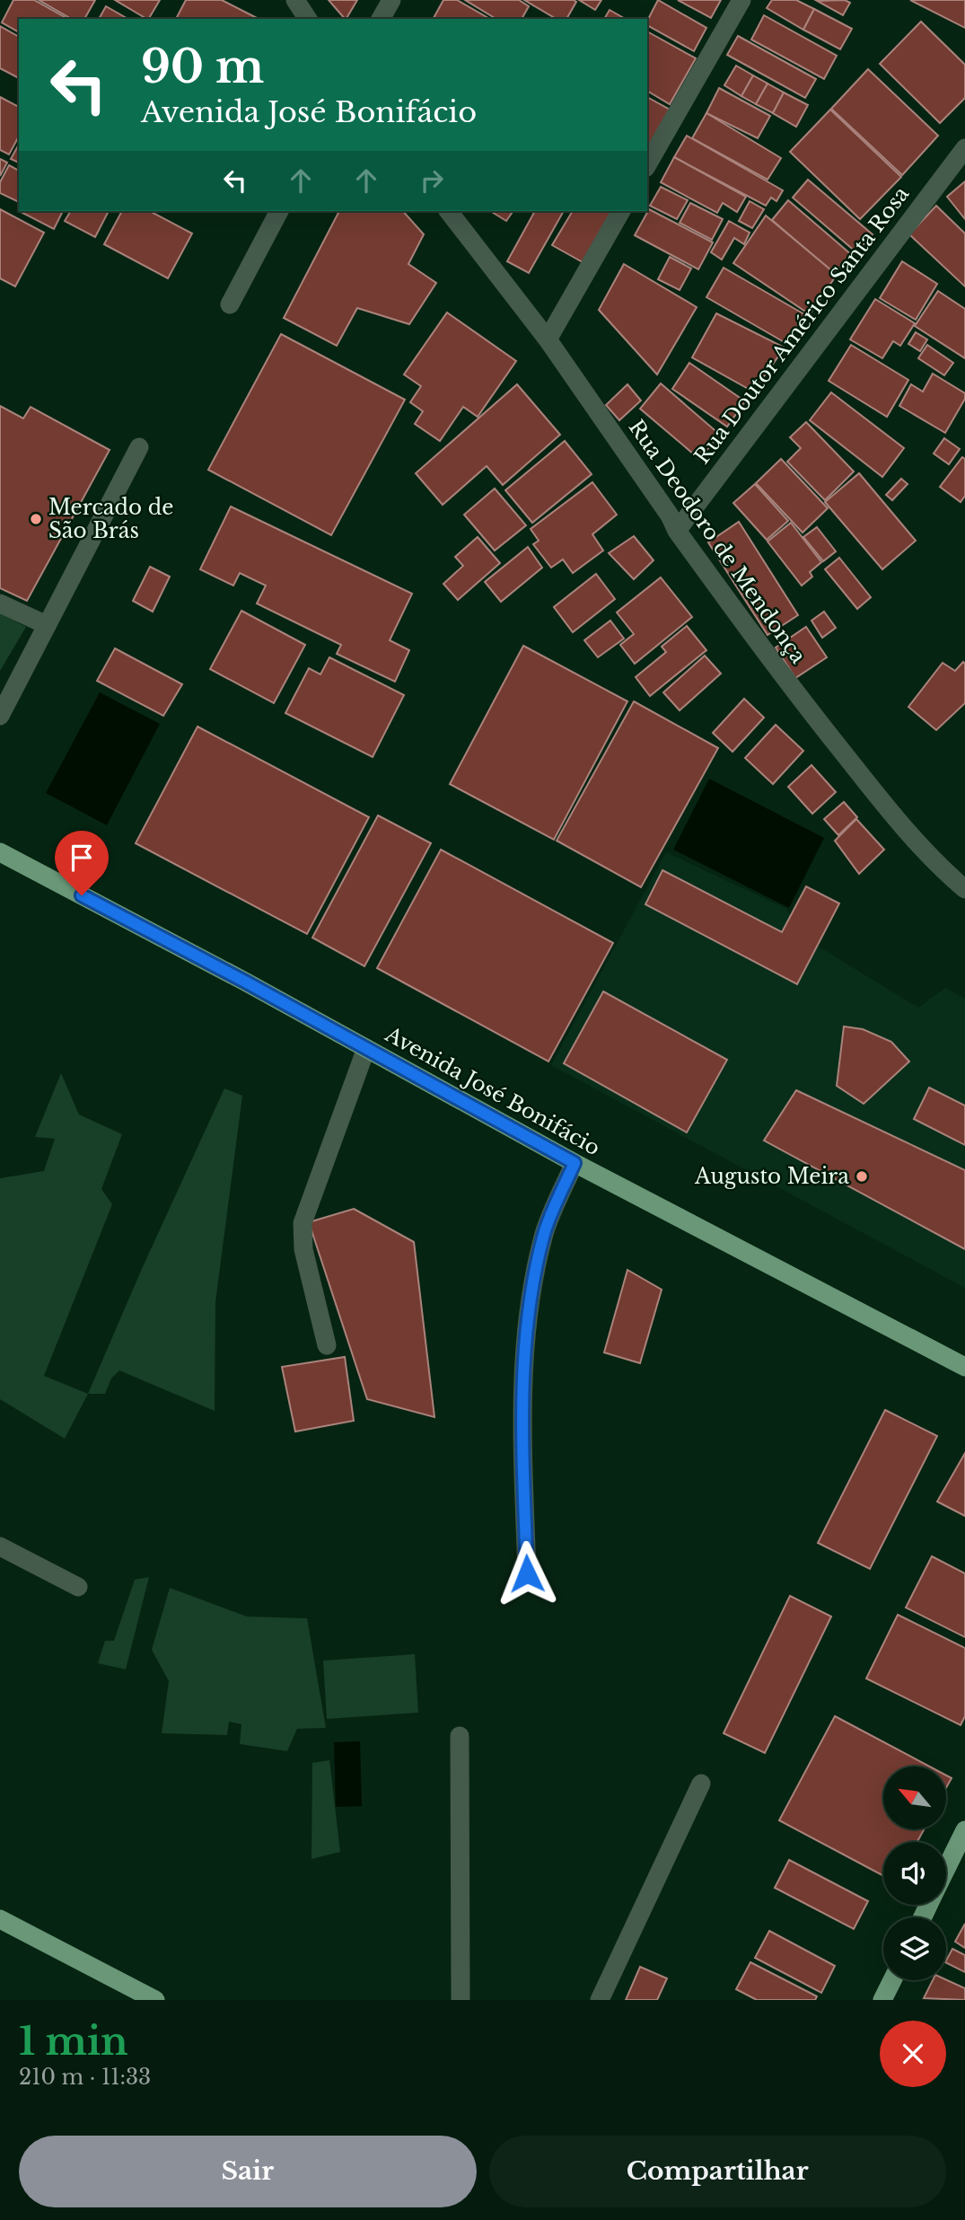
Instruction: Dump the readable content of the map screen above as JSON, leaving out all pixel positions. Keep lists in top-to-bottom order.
{
  "streets": {
    "main road": ["Avenida José Bonifácio"],
    "street": ["Rua Doutor Américo Santa Rosa", "Rua Deodoro de Mendonça"]
  },
  "crossings": [
    ["Rua Doutor Américo Santa Rosa", "Rua Deodoro de Mendonça"]
  ],
  "places": ["Mercado de São Brás", "Augusto Meira"],
  "north": "top left",
  "page": {
    "turn": ["90 m", "Avenida José Bonifácio"],
    "heading": ["1 min", "210 m · 11:33"],
    "buttons": ["Sair", "Compartilhar"]
  }
}
